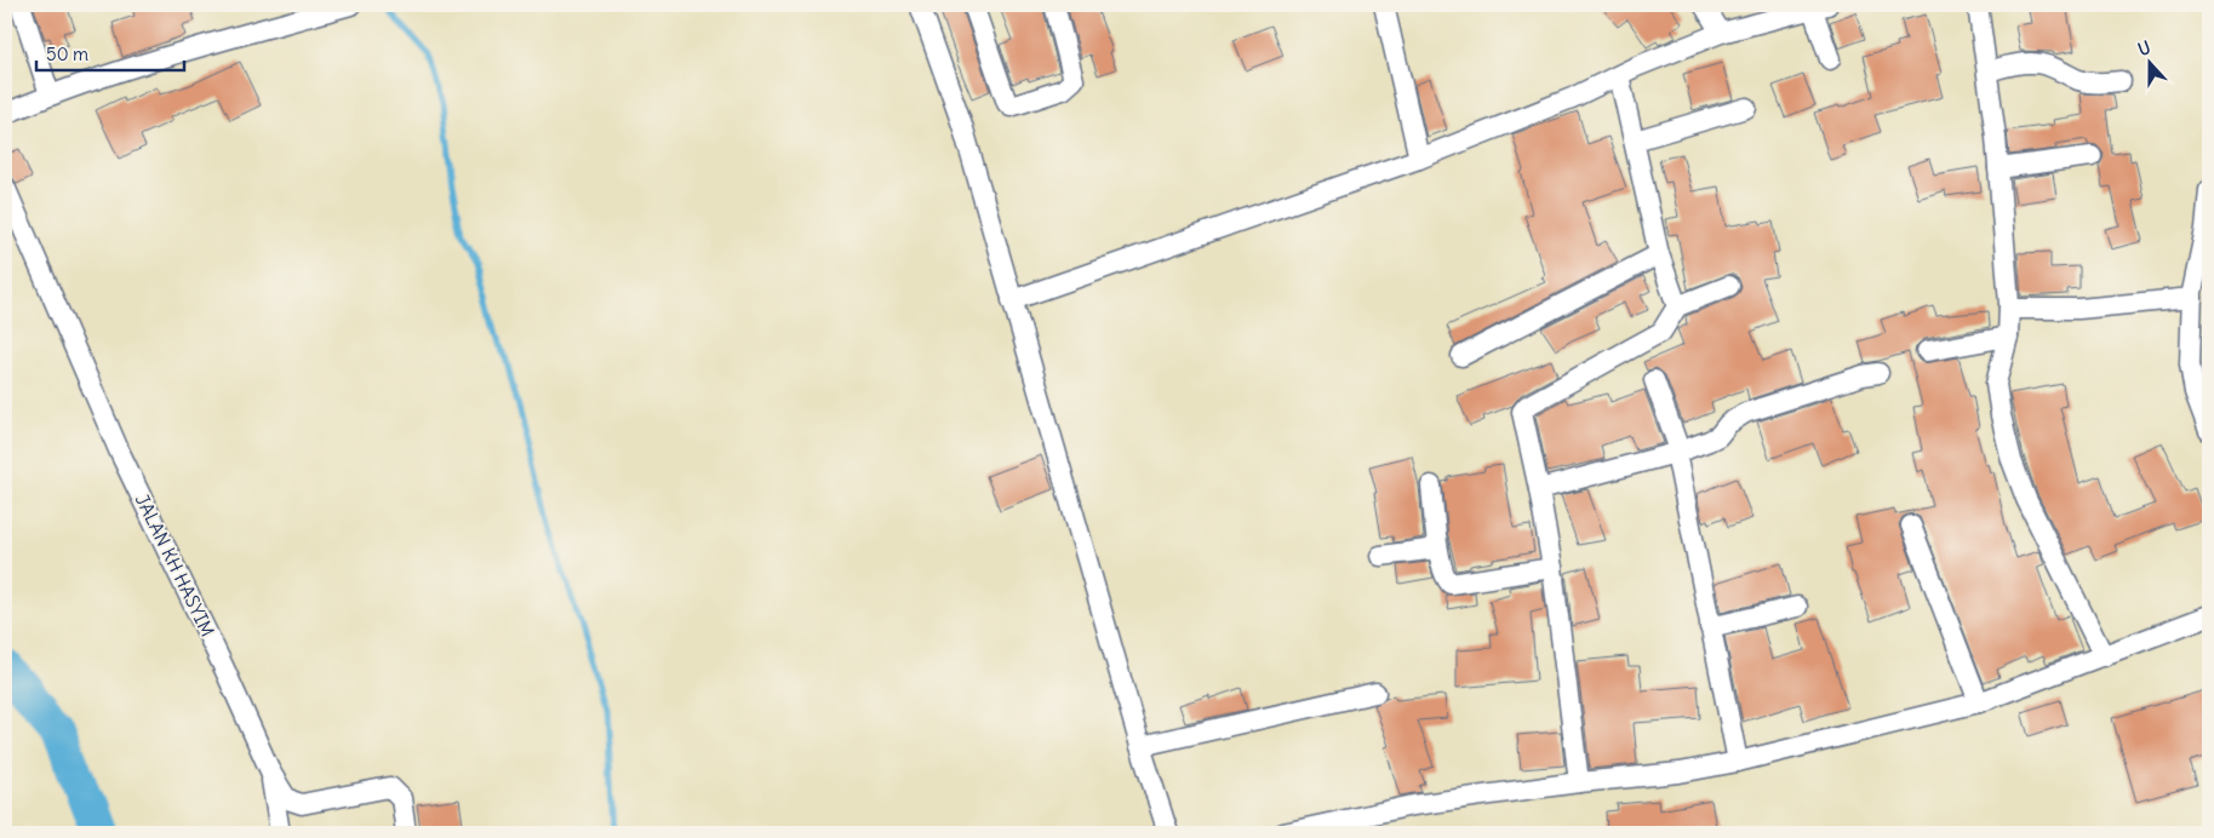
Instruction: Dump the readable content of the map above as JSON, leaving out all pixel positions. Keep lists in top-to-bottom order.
{
  "streets": {
    "street": ["JALAN KH HASYIM"]
  },
  "scale_bar": "50 m",
  "north": "top"
}
